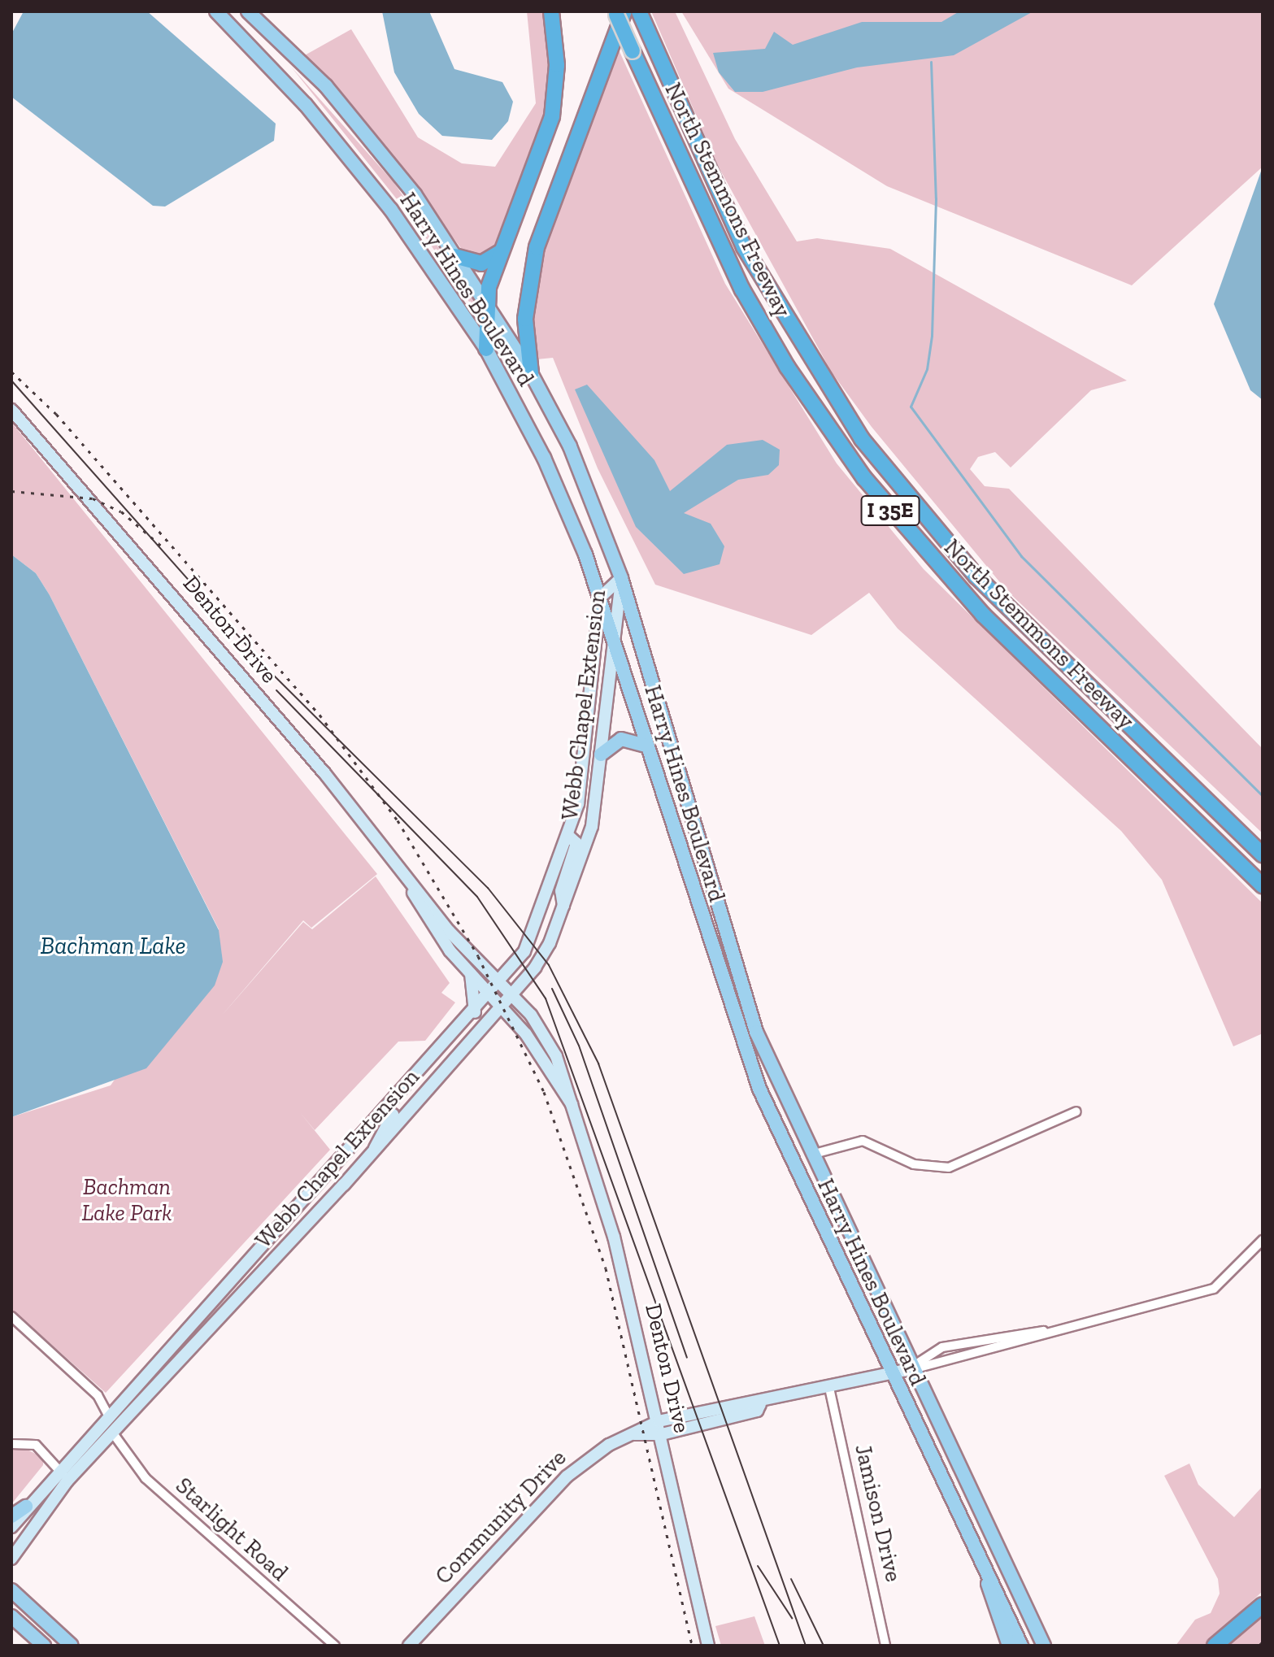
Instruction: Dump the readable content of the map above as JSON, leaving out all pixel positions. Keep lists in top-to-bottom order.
{
  "streets": {
    "highway": ["North Stemmons Freeway", "I 35E"],
    "main road": [
      "Harry Hines Boulevard",
      "Denton Drive",
      "Webb Chapel Extension",
      "Community Drive"
    ],
    "street": ["Jamison Drive", "Starlight Road"]
  },
  "crossings": [
    ["Harry Hines Boulevard", "Webb Chapel Extension"],
    ["Harry Hines Boulevard", "Community Drive"],
    ["Denton Drive", "Webb Chapel Extension"],
    ["Denton Drive", "Community Drive"],
    ["Webb Chapel Extension", "Starlight Road"],
    ["Jamison Drive", "Community Drive"]
  ],
  "water": ["Bachman Lake"],
  "parks": ["Bachman Lake Park"]
}
